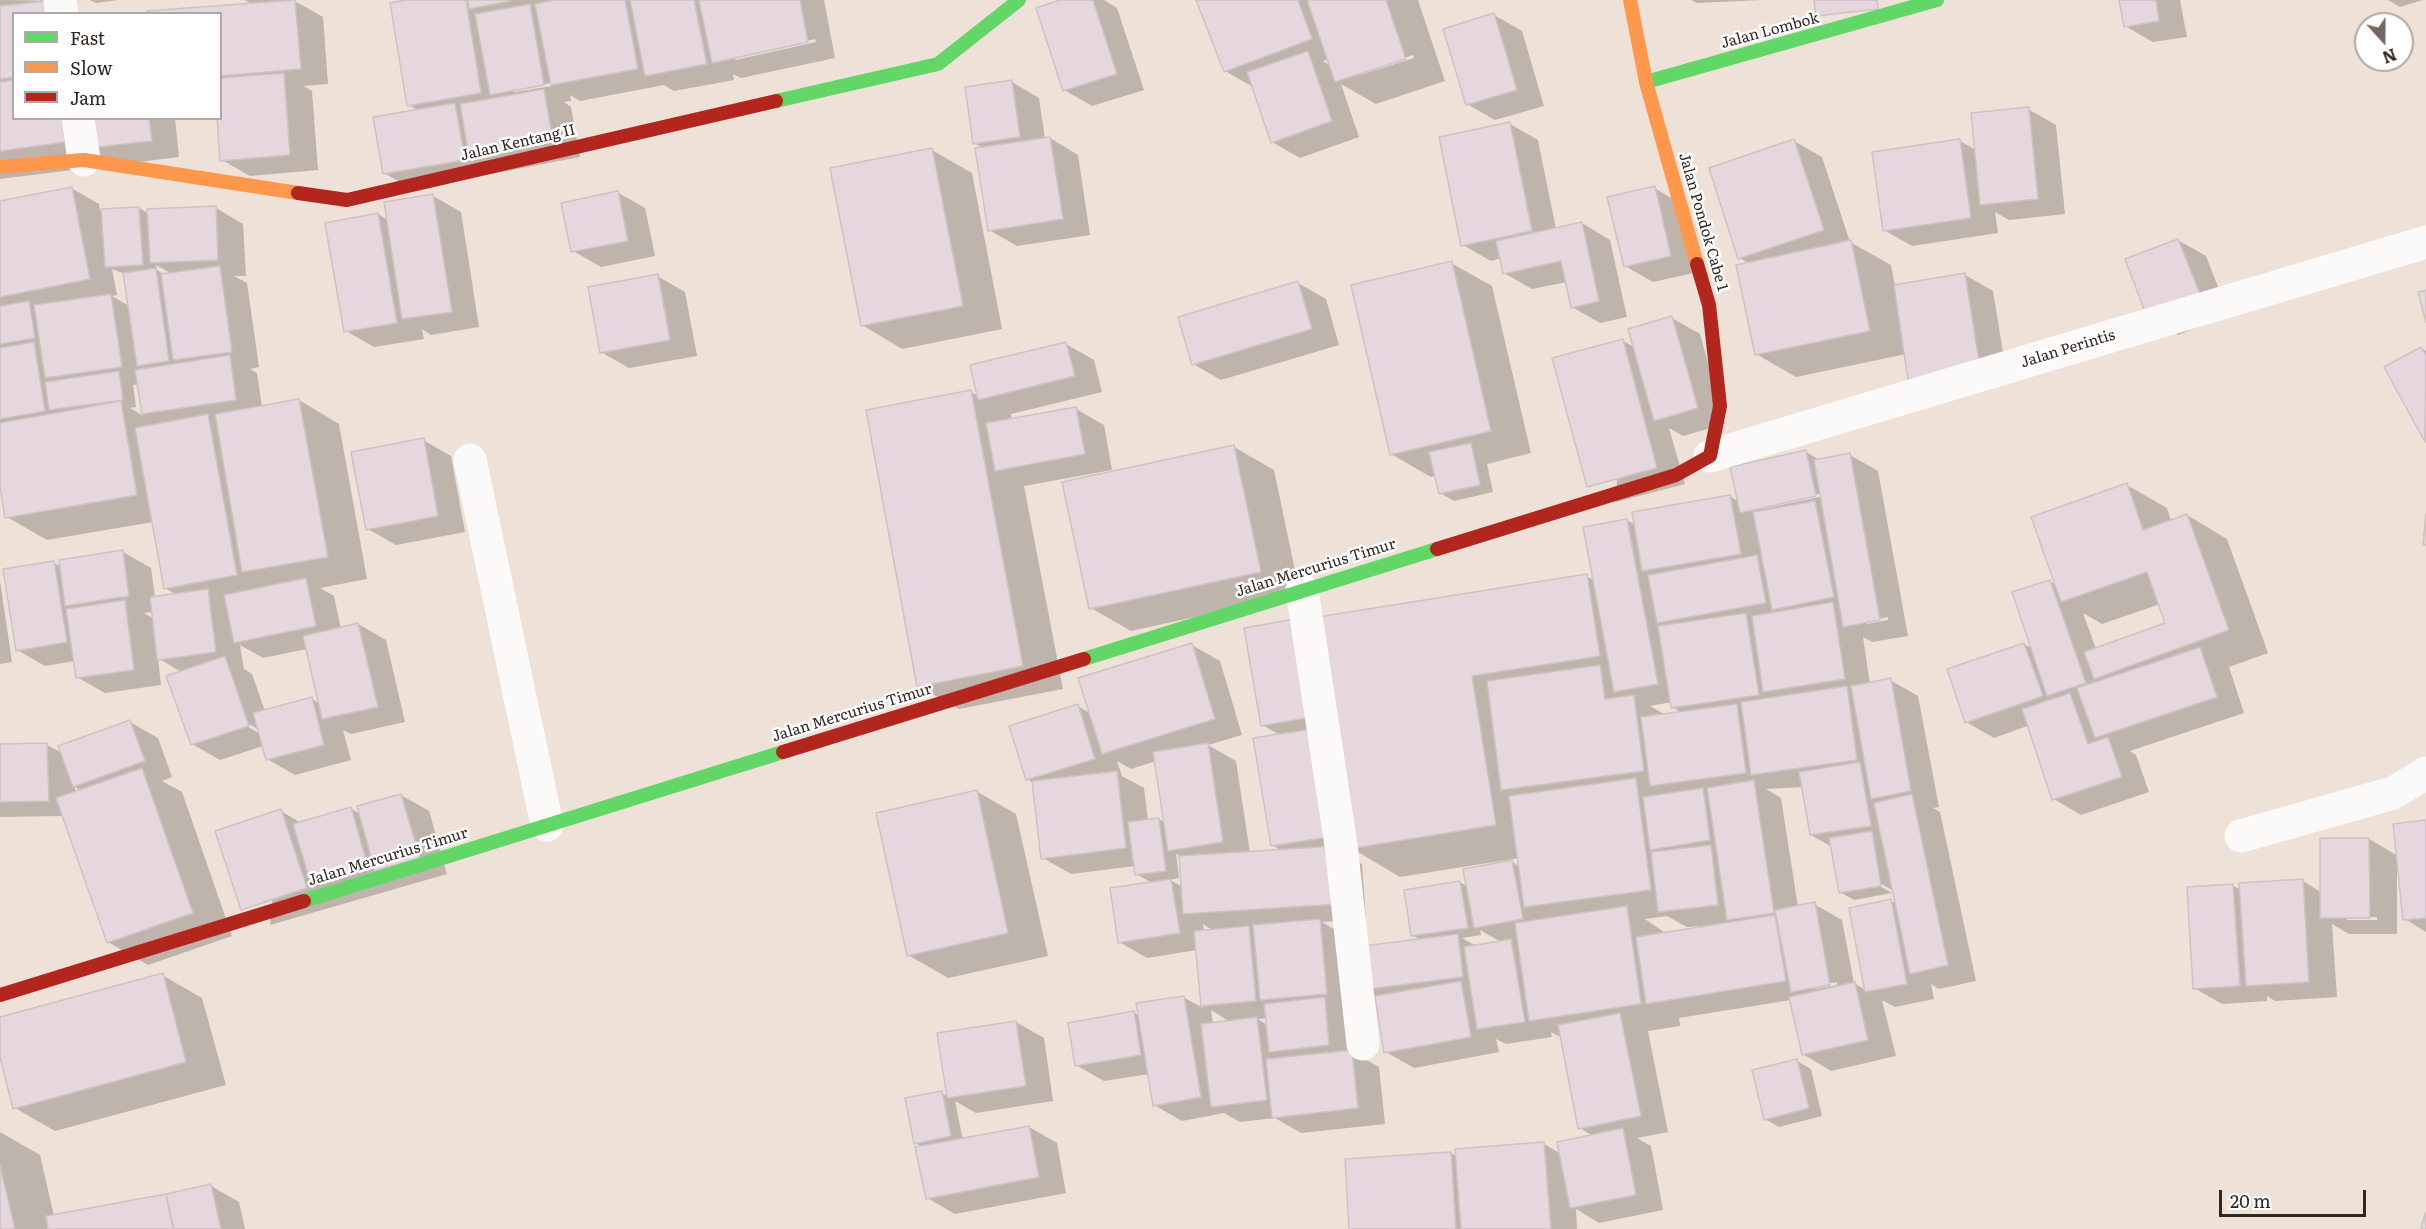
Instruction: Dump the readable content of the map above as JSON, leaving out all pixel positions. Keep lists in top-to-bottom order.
{
  "streets": {
    "street": [
      "Jalan Lombok",
      "Jalan Kentang II",
      "Jalan Pondok Cabe 1",
      "Jalan Perintis",
      "Jalan Mercurius Timur"
    ]
  },
  "crossings": [
    ["Jalan Lombok", "Jalan Pondok Cabe 1"],
    ["Jalan Pondok Cabe 1", "Jalan Perintis"],
    ["Jalan Pondok Cabe 1", "Jalan Mercurius Timur"],
    ["Jalan Perintis", "Jalan Mercurius Timur"]
  ],
  "legend": ["Fast", "Slow", "Jam"],
  "scale_bar": "20 m",
  "north": "bottom"
}
